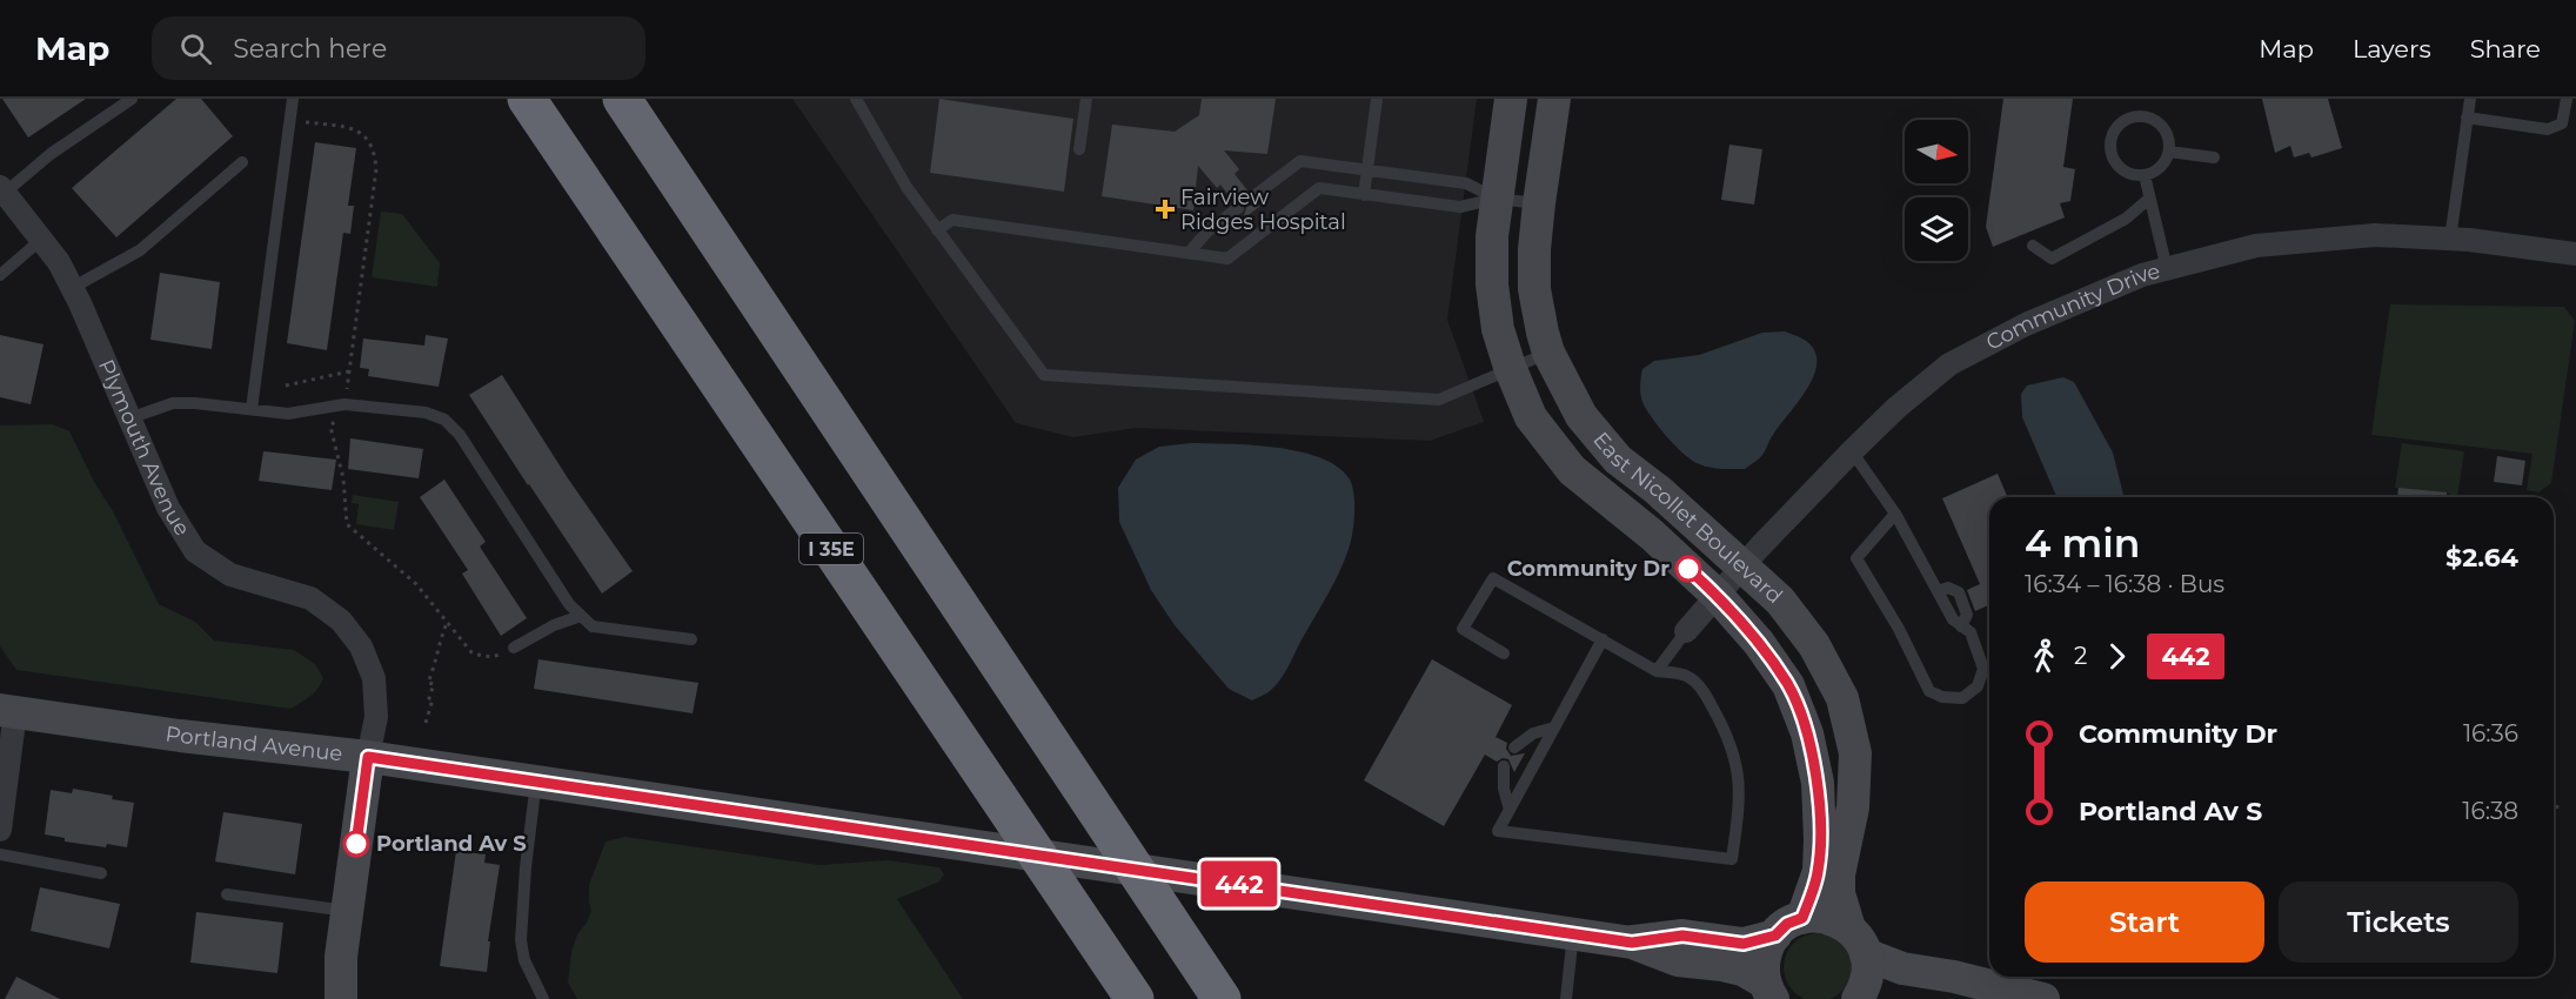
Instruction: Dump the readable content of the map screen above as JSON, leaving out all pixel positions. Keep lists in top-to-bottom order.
{
  "streets": {
    "highway": ["I 35E"],
    "street": [
      "Community Drive",
      "Plymouth Avenue",
      "East Nicollet Boulevard",
      "Portland Avenue"
    ]
  },
  "crossings": [
    ["Community Drive", "East Nicollet Boulevard"],
    ["Plymouth Avenue", "Portland Avenue"]
  ],
  "places": {
    "health": ["Fairview Ridges Hospital"],
    "other": ["Community Dr", "Portland Av S"]
  },
  "lines": ["bus line 442"],
  "north": "right",
  "page": {
    "header": "Map",
    "search": "Search here",
    "nav": ["Map", "Layers", "Share"],
    "on_map": "442",
    "heading": ["4 min", "16:34 – 16:38 · Bus", "$2.64"],
    "legs": ["2", "442"],
    "list": [
      {
        "name": "Community Dr",
        "value": "16:36"
      },
      {
        "name": "Portland Av S",
        "value": "16:38"
      }
    ],
    "buttons": ["Start", "Tickets"]
  }
}
